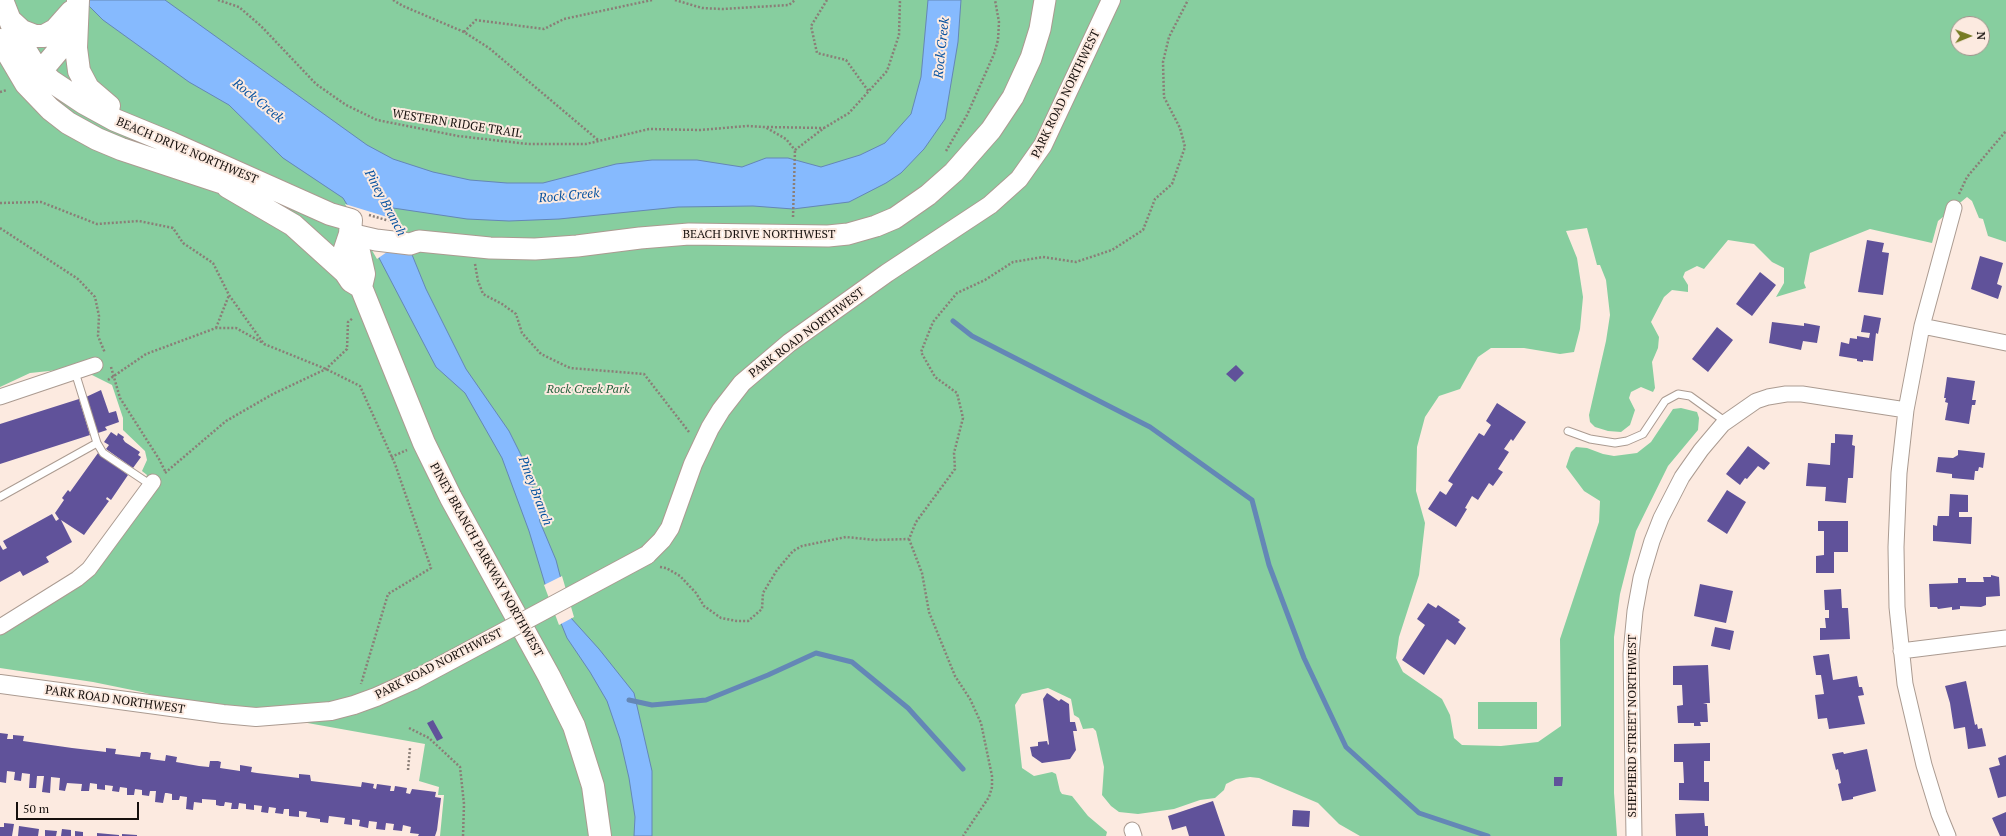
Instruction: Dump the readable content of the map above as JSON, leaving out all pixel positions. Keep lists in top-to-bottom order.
{
  "streets": {
    "main road": ["BEACH DRIVE NORTHWEST", "PINEY BRANCH PARKWAY NORTHWEST"],
    "street": ["PARK ROAD NORTHWEST", "SHEPHERD STREET NORTHWEST"],
    "path": ["WESTERN RIDGE TRAIL"]
  },
  "crossings": [
    ["BEACH DRIVE NORTHWEST", "PINEY BRANCH PARKWAY NORTHWEST"]
  ],
  "water": ["Rock Creek", "Piney Branch"],
  "parks": ["Rock Creek Park"],
  "scale_bar": "50 m",
  "north": "right"
}
